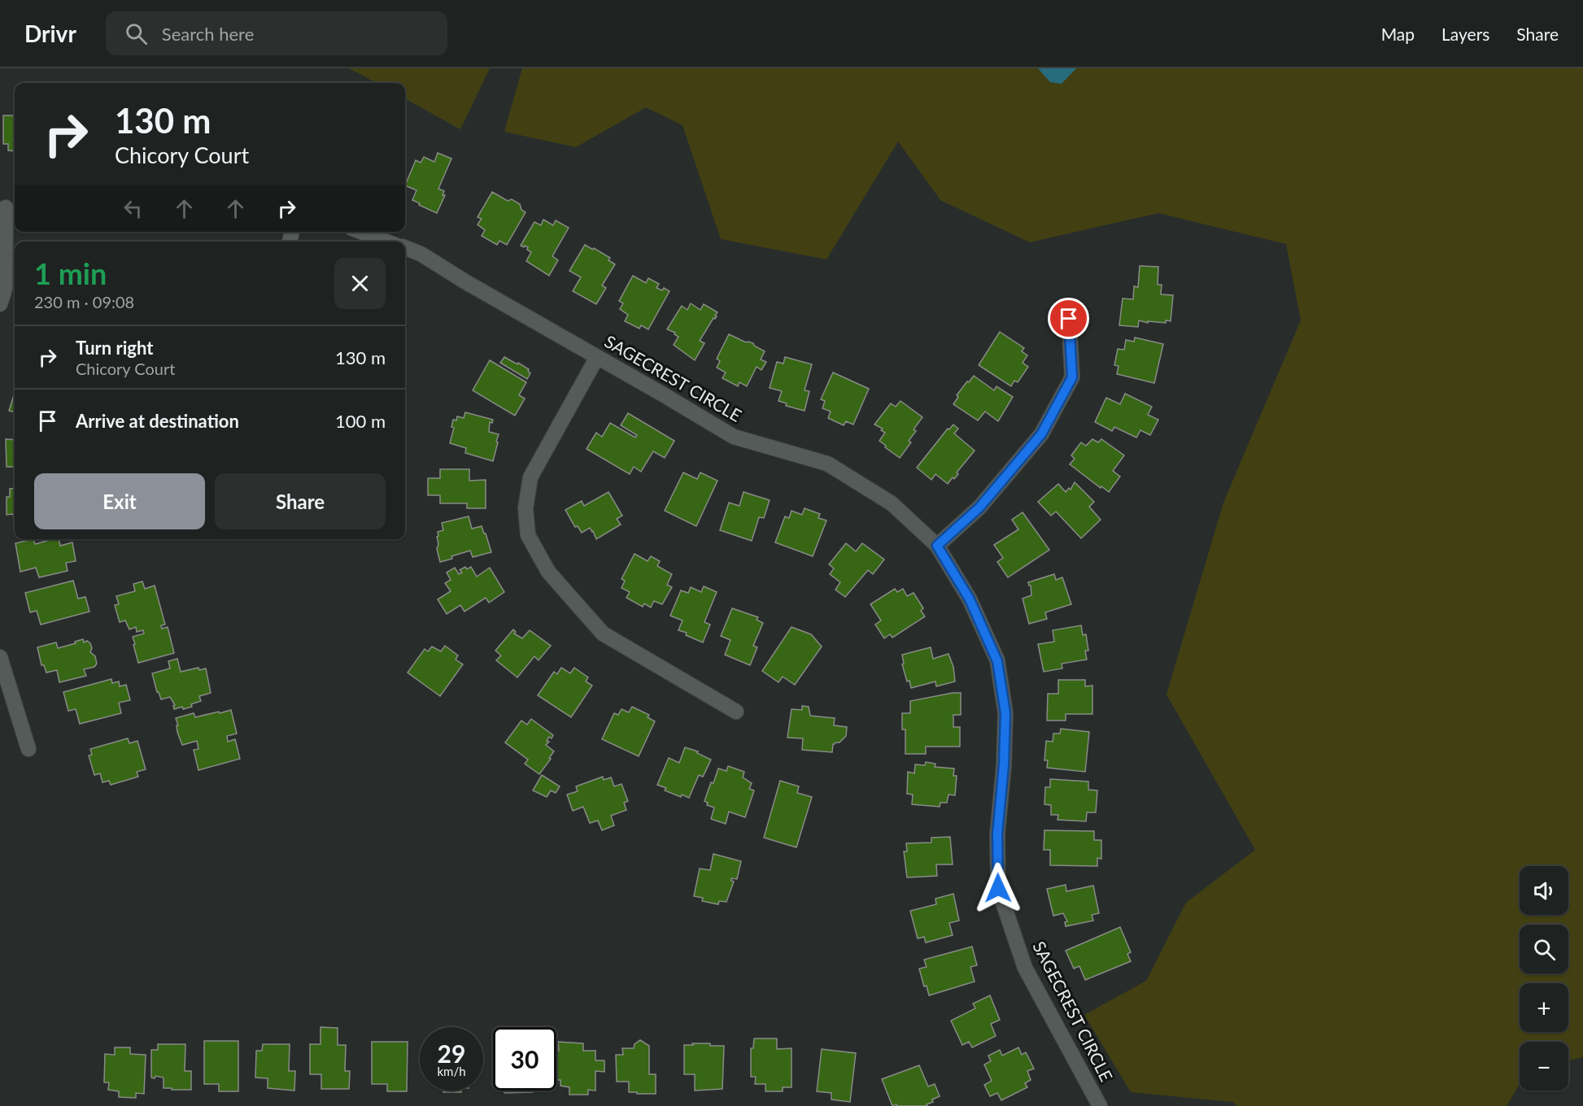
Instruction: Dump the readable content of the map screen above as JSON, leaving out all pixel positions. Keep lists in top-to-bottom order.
{
  "streets": {
    "street": ["SAGECREST CIRCLE"]
  },
  "page": {
    "header": "Drivr",
    "search": "Search here",
    "nav": ["Map", "Layers", "Share"],
    "turn": ["130 m", "Chicory Court"],
    "heading": ["1 min", "230 m · 09:08"],
    "list": [
      {
        "name": "Turn right",
        "note": "Chicory Court",
        "value": "130 m"
      },
      {
        "name": "Arrive at destination",
        "value": "100 m"
      }
    ],
    "buttons": ["Exit", "Share"],
    "map_buttons": ["+", "−"],
    "speed": "29 km/h",
    "limit": "30"
  }
}
